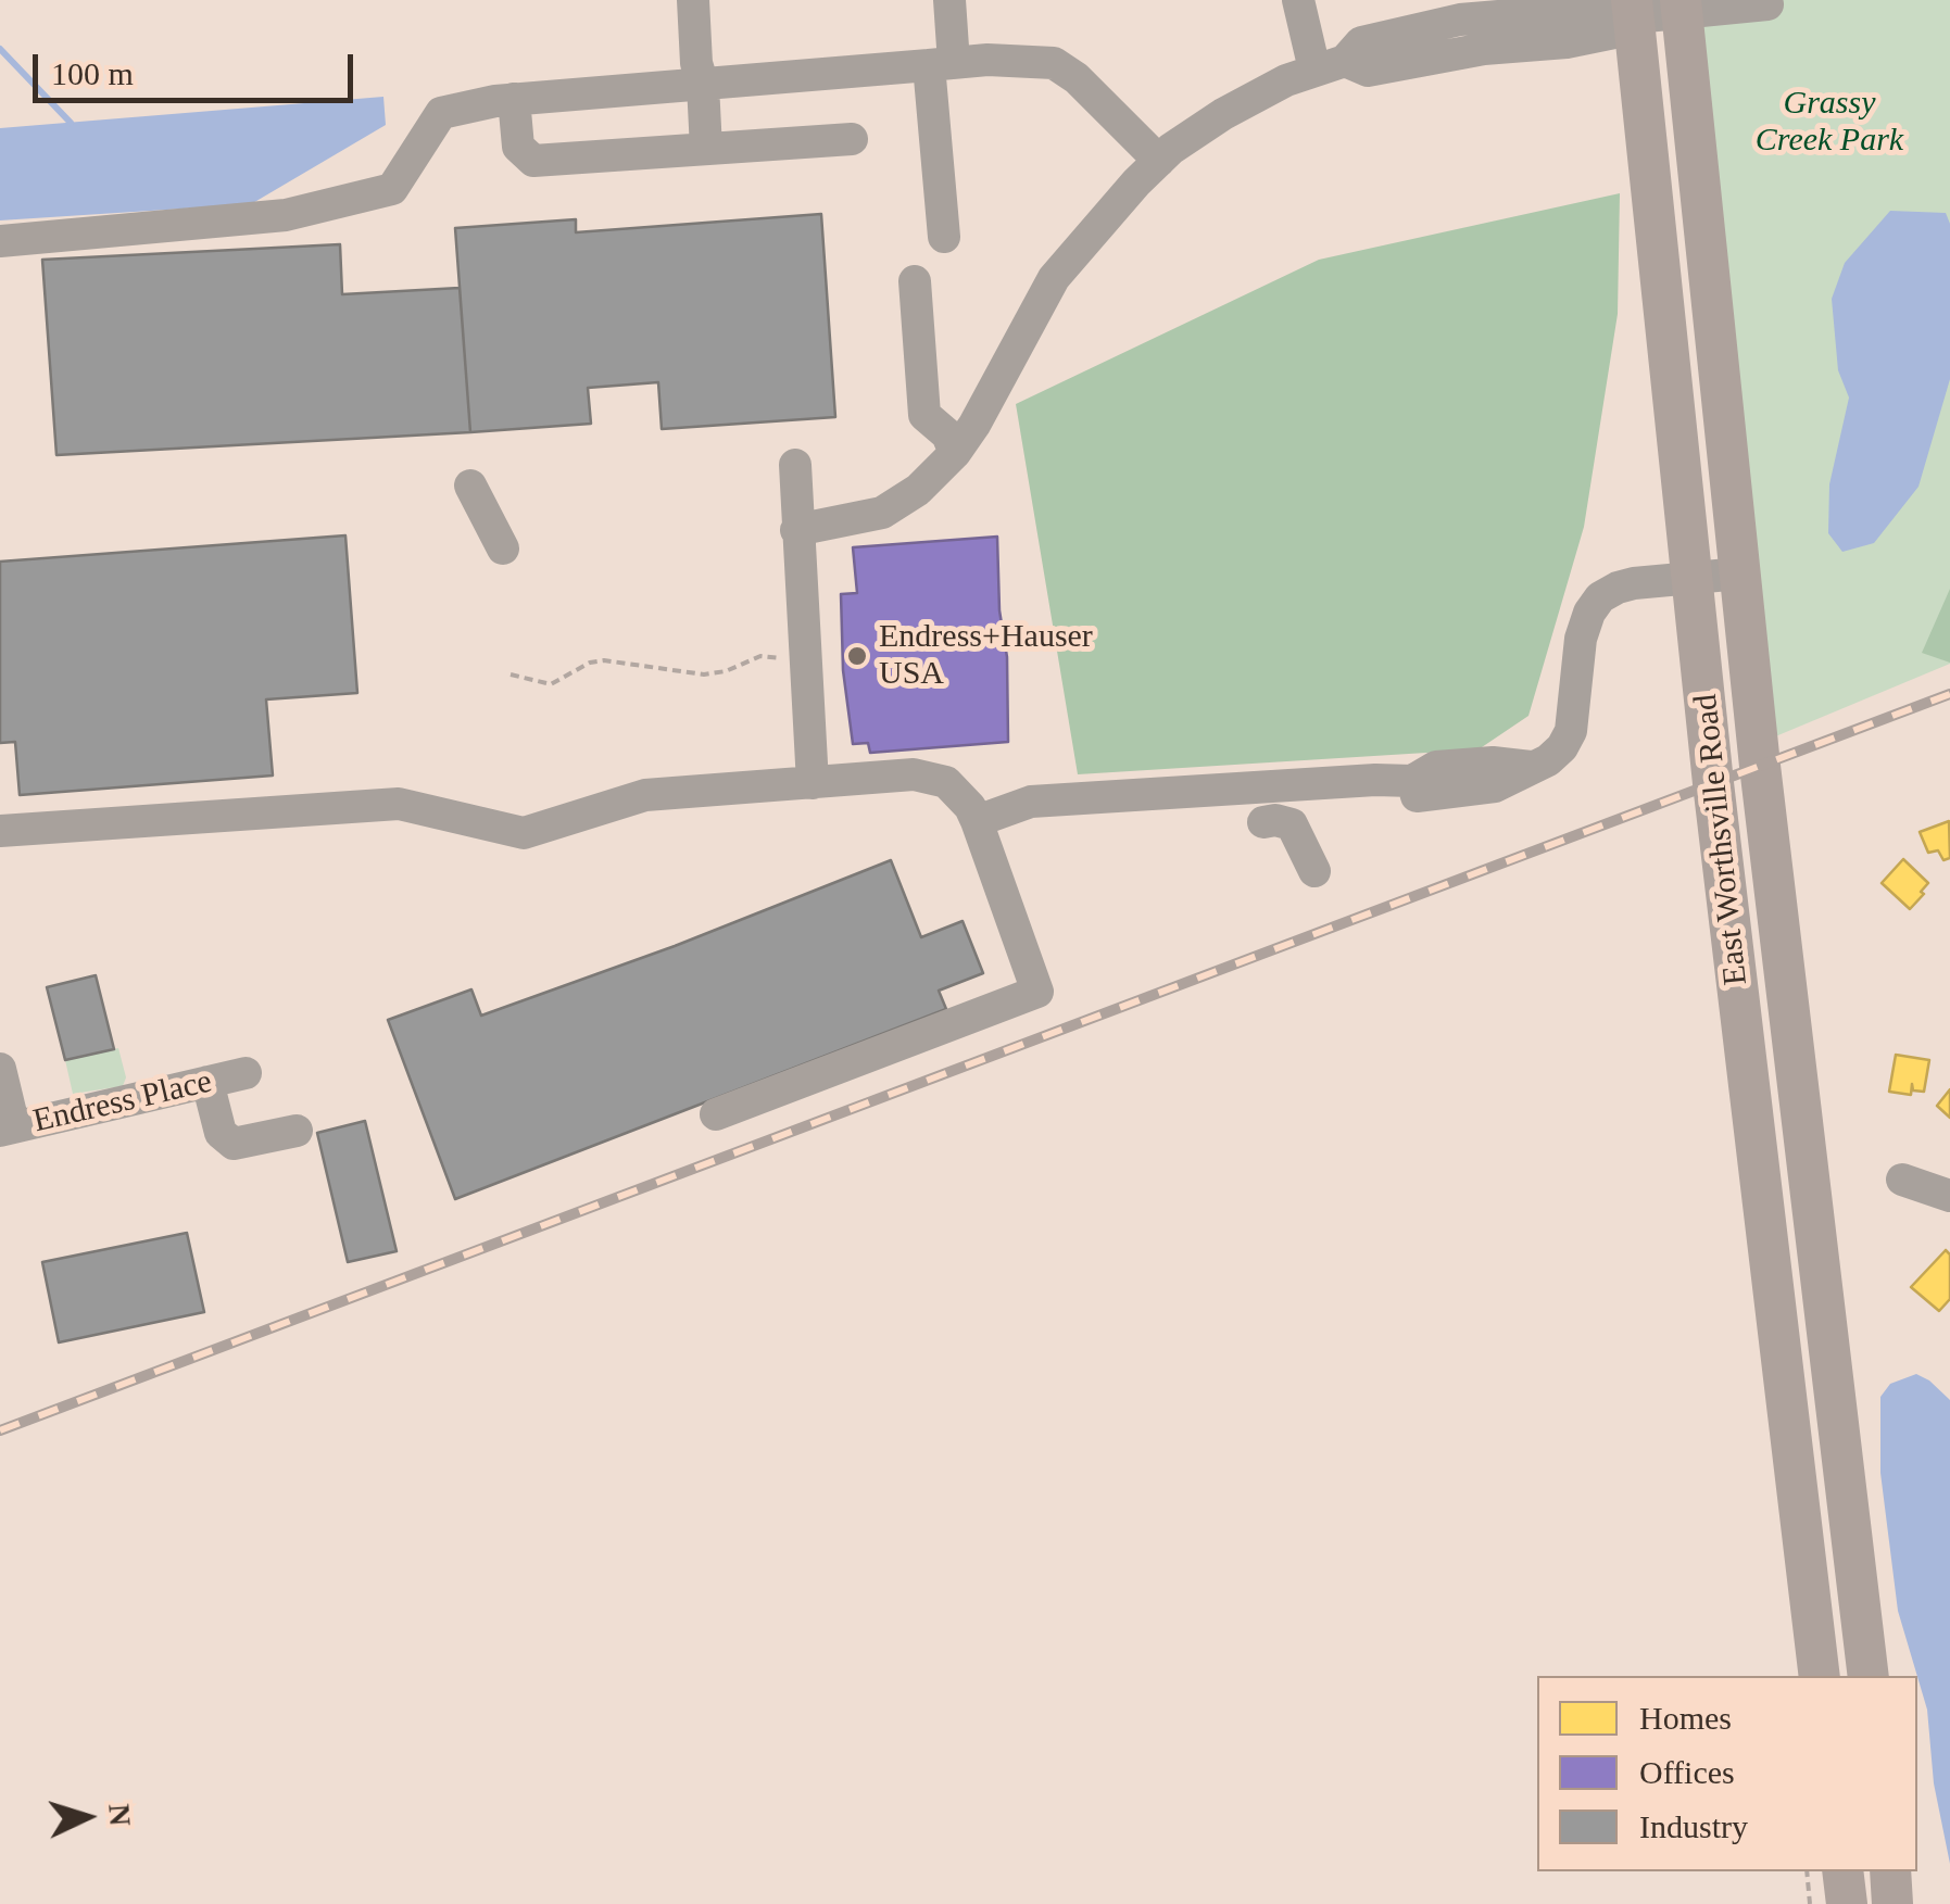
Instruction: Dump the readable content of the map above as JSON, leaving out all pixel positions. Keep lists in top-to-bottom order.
{
  "streets": {
    "main road": ["East Worthsville Road"],
    "street": ["Endress Place"]
  },
  "parks": ["Grassy Creek Park"],
  "places": ["Endress+Hauser USA"],
  "legend": ["Homes", "Offices", "Industry"],
  "scale_bar": "100 m",
  "north": "right"
}
